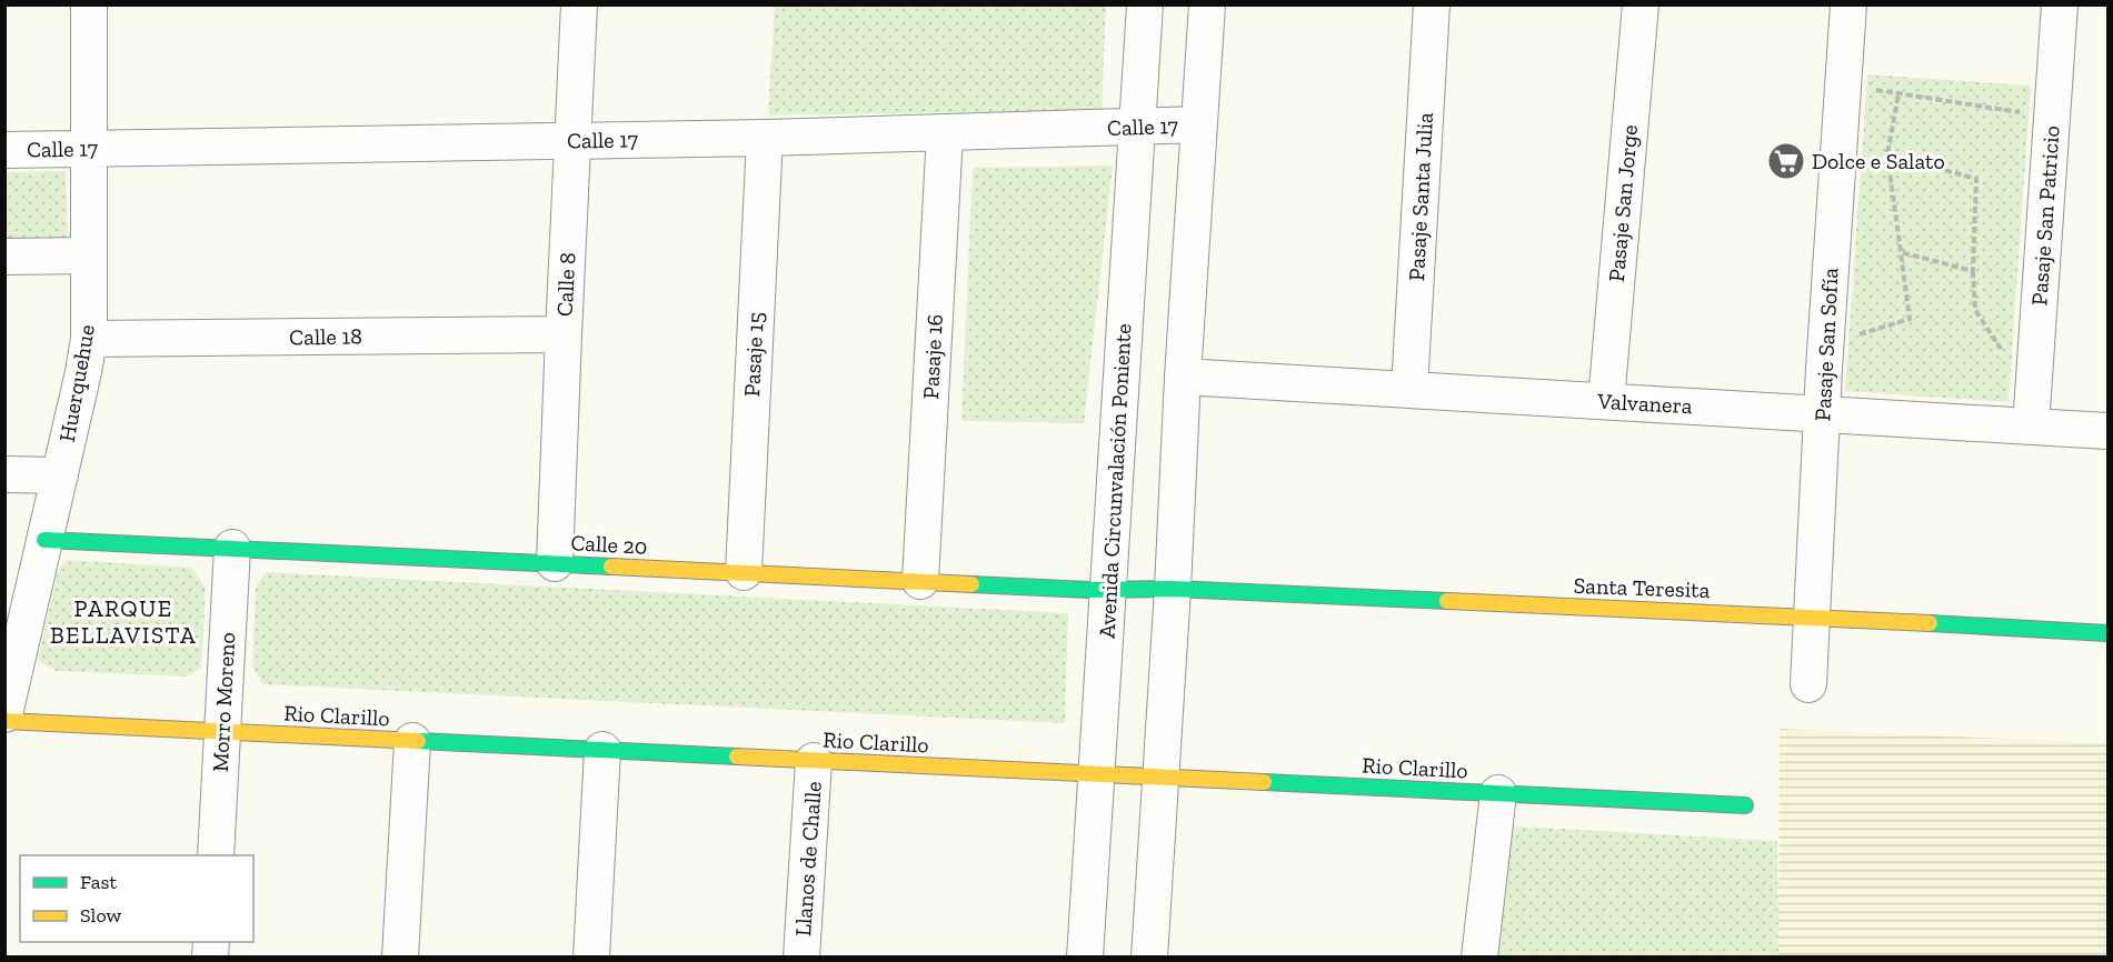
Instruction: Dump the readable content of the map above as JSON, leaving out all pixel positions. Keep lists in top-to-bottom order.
{
  "streets": {
    "street": [
      "Calle 17",
      "Pasaje Santa Julia",
      "Pasaje San Jorge",
      "Pasaje San Patricio",
      "Calle 8",
      "Calle 18",
      "Pasaje San Sofía",
      "Pasaje 15",
      "Pasaje 16",
      "Huerquehue",
      "Valvanera",
      "Avenida Circunvalación Poniente",
      "Calle 20",
      "Santa Teresita",
      "Morro Moreno",
      "Rio Clarillo",
      "Llanos de Challe"
    ]
  },
  "crossings": [
    ["Calle 17", "Calle 8"],
    ["Calle 17", "Pasaje 15"],
    ["Calle 17", "Pasaje 16"],
    ["Calle 17", "Huerquehue"],
    ["Calle 17", "Avenida Circunvalación Poniente"],
    ["Pasaje Santa Julia", "Valvanera"],
    ["Pasaje San Jorge", "Valvanera"],
    ["Pasaje San Patricio", "Valvanera"],
    ["Calle 8", "Calle 18"],
    ["Calle 8", "Calle 20"],
    ["Calle 18", "Huerquehue"],
    ["Pasaje San Sofía", "Valvanera"],
    ["Pasaje San Sofía", "Santa Teresita"],
    ["Pasaje 15", "Calle 20"],
    ["Pasaje 16", "Calle 20"],
    ["Huerquehue", "Calle 20"],
    ["Avenida Circunvalación Poniente", "Calle 20"],
    ["Avenida Circunvalación Poniente", "Rio Clarillo"],
    ["Calle 20", "Santa Teresita"],
    ["Calle 20", "Morro Moreno"],
    ["Morro Moreno", "Rio Clarillo"],
    ["Rio Clarillo", "Llanos de Challe"]
  ],
  "districts": ["PARQUE BELLAVISTA"],
  "places": {
    "supermarket": ["Dolce e Salato"]
  },
  "legend": ["Fast", "Slow"]
}
